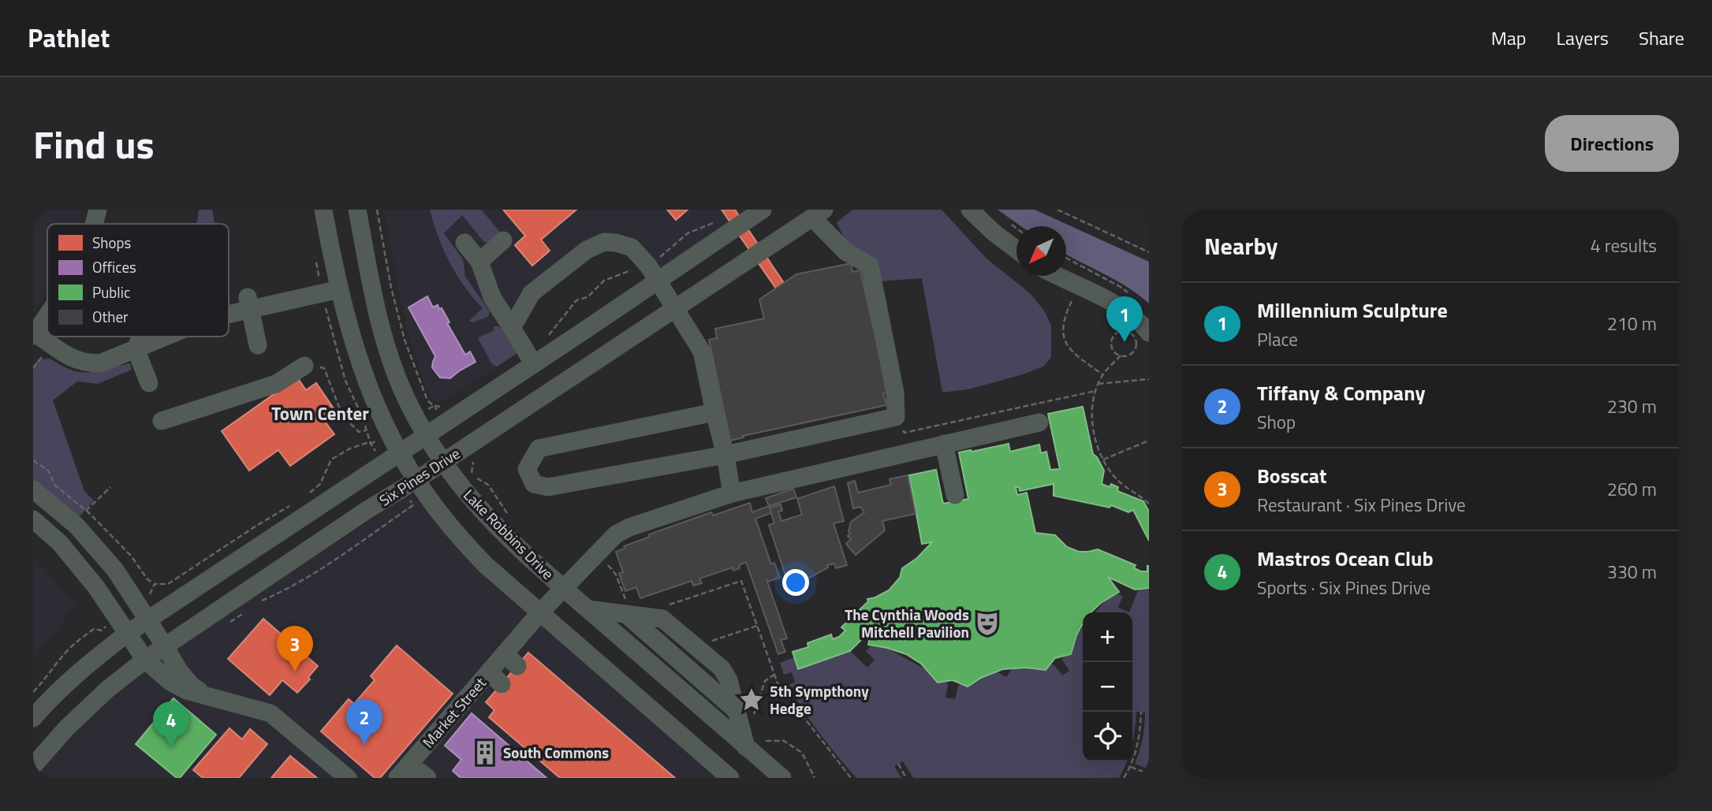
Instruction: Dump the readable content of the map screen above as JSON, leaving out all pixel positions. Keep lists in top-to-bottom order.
{
  "streets": {
    "street": ["Six Pines Drive", "Lake Robbins Drive", "Market Street"]
  },
  "crossings": [
    ["Six Pines Drive", "Lake Robbins Drive"],
    ["Lake Robbins Drive", "Market Street"]
  ],
  "districts": ["Town Center"],
  "places": {
    "theatre": ["The Cynthia Woods Mitchell Pavilion"],
    "place": ["5th Sympthony Hedge"],
    "building": ["South Commons"]
  },
  "legend": [
    "Shops",
    "Offices",
    "Public",
    "Other"
  ],
  "north": "bottom left",
  "page": {
    "header": "Pathlet",
    "nav": ["Map", "Layers", "Share"],
    "title": "Find us",
    "buttons": "Directions",
    "heading": ["Nearby", "4 results"],
    "list": [
      {
        "mark": "1",
        "name": "Millennium Sculpture",
        "note": "Place",
        "value": "210 m"
      },
      {
        "mark": "2",
        "name": "Tiffany & Company",
        "note": "Shop",
        "value": "230 m"
      },
      {
        "mark": "3",
        "name": "Bosscat",
        "note": "Restaurant · Six Pines Drive",
        "value": "260 m"
      },
      {
        "mark": "4",
        "name": "Mastros Ocean Club",
        "note": "Sports · Six Pines Drive",
        "value": "330 m"
      }
    ],
    "pins": [
      "1",
      "3",
      "2",
      "4"
    ],
    "map_buttons": ["+", "−"]
  }
}
